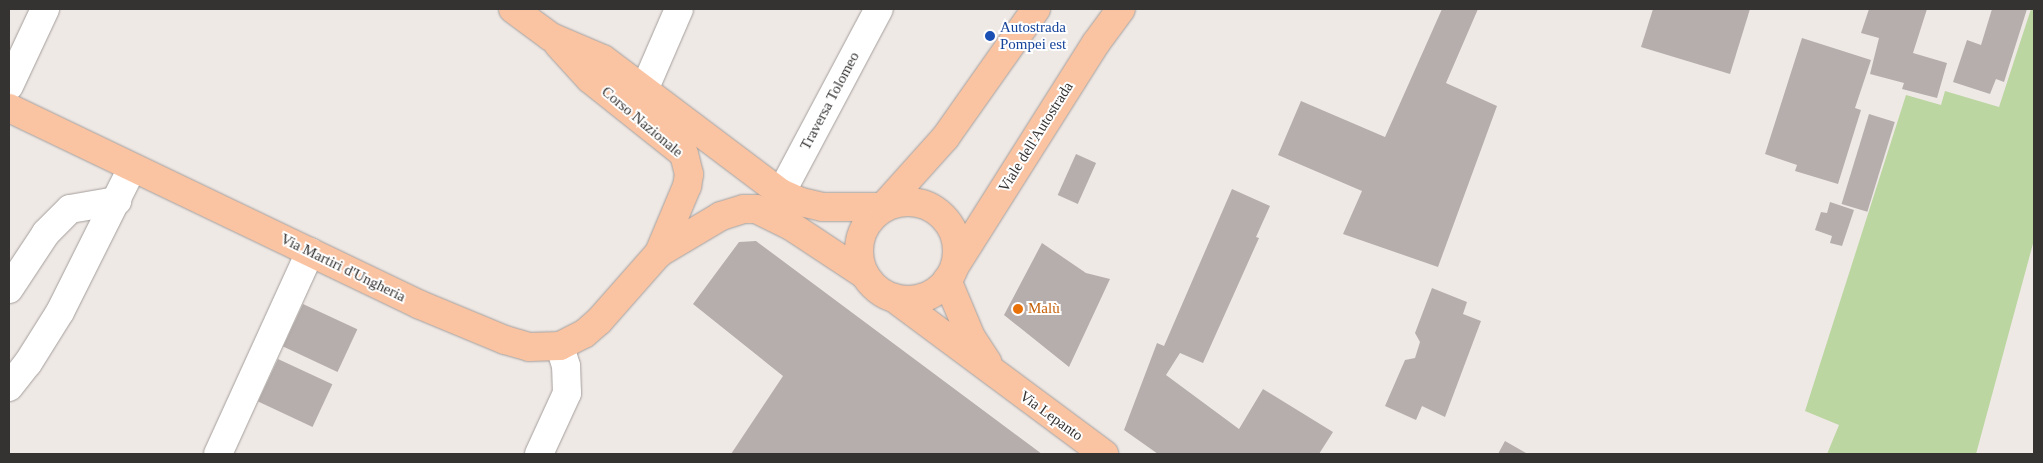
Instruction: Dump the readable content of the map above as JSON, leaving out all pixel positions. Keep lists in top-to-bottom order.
{
  "streets": {
    "main road": [
      "Corso Nazionale",
      "Viale dell'Autostrada",
      "Via Martiri d'Ungheria",
      "Via Lepanto"
    ],
    "street": ["Traversa Tolomeo"]
  },
  "crossings": [
    ["Traversa Tolomeo", "Corso Nazionale"],
    ["Corso Nazionale", "Viale dell'Autostrada"],
    ["Corso Nazionale", "Via Martiri d'Ungheria"],
    ["Corso Nazionale", "Via Lepanto"],
    ["Viale dell'Autostrada", "Via Lepanto"]
  ],
  "places": ["Autostrada Pompei est", "Malù"]
}
